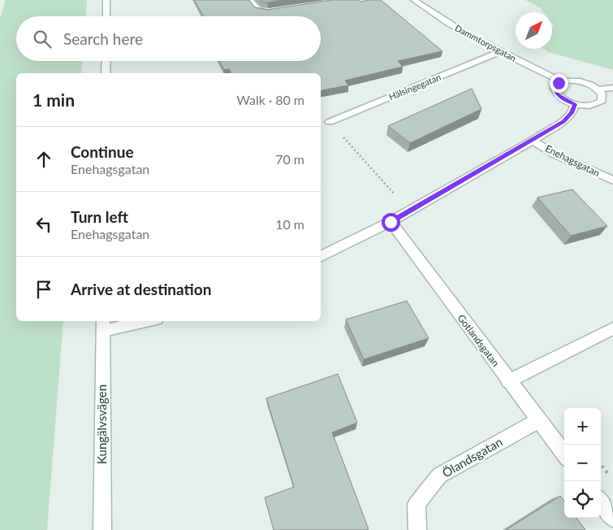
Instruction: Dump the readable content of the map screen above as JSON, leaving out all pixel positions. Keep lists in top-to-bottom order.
{
  "streets": {
    "street": [
      "Dammtorpsgatan",
      "Hälsingegatan",
      "Enehagsgatan",
      "Gotlandsgatan",
      "Kungälvsvägen",
      "Ölandsgatan"
    ]
  },
  "crossings": [
    ["Dammtorpsgatan", "Hälsingegatan"],
    ["Enehagsgatan", "Gotlandsgatan"],
    ["Gotlandsgatan", "Ölandsgatan"]
  ],
  "north": "top right",
  "page": {
    "search": "Search here",
    "heading": ["1 min", "Walk · 80 m"],
    "list": [
      ["Continue", "Enehagsgatan", "70 m"],
      ["Turn left", "Enehagsgatan", "10 m"],
      "Arrive at destination"
    ],
    "map_buttons": ["+", "−"]
  }
}
